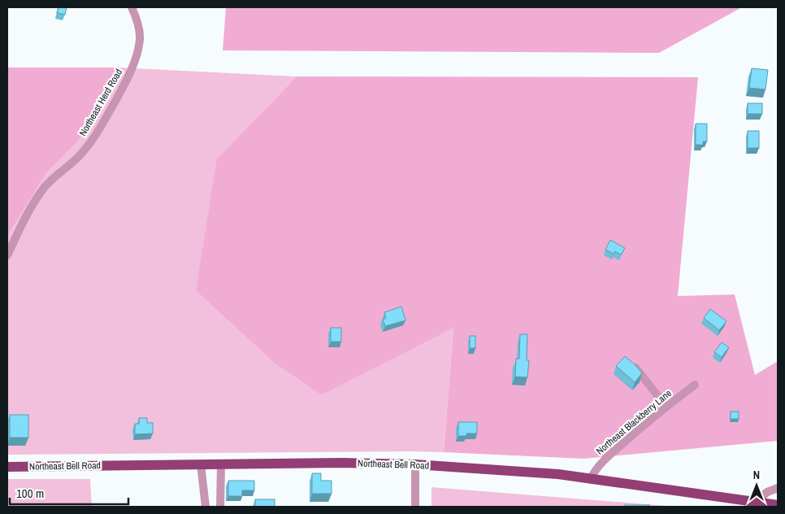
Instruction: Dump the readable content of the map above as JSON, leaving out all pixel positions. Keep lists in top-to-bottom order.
{
  "streets": {
    "main road": ["Northeast Bell Road"],
    "street": ["Northeast Herd Road", "Northeast Blackberry Lane"]
  },
  "crossings": [
    ["Northeast Blackberry Lane", "Northeast Bell Road"]
  ],
  "scale_bar": "100 m",
  "north": "top"
}
